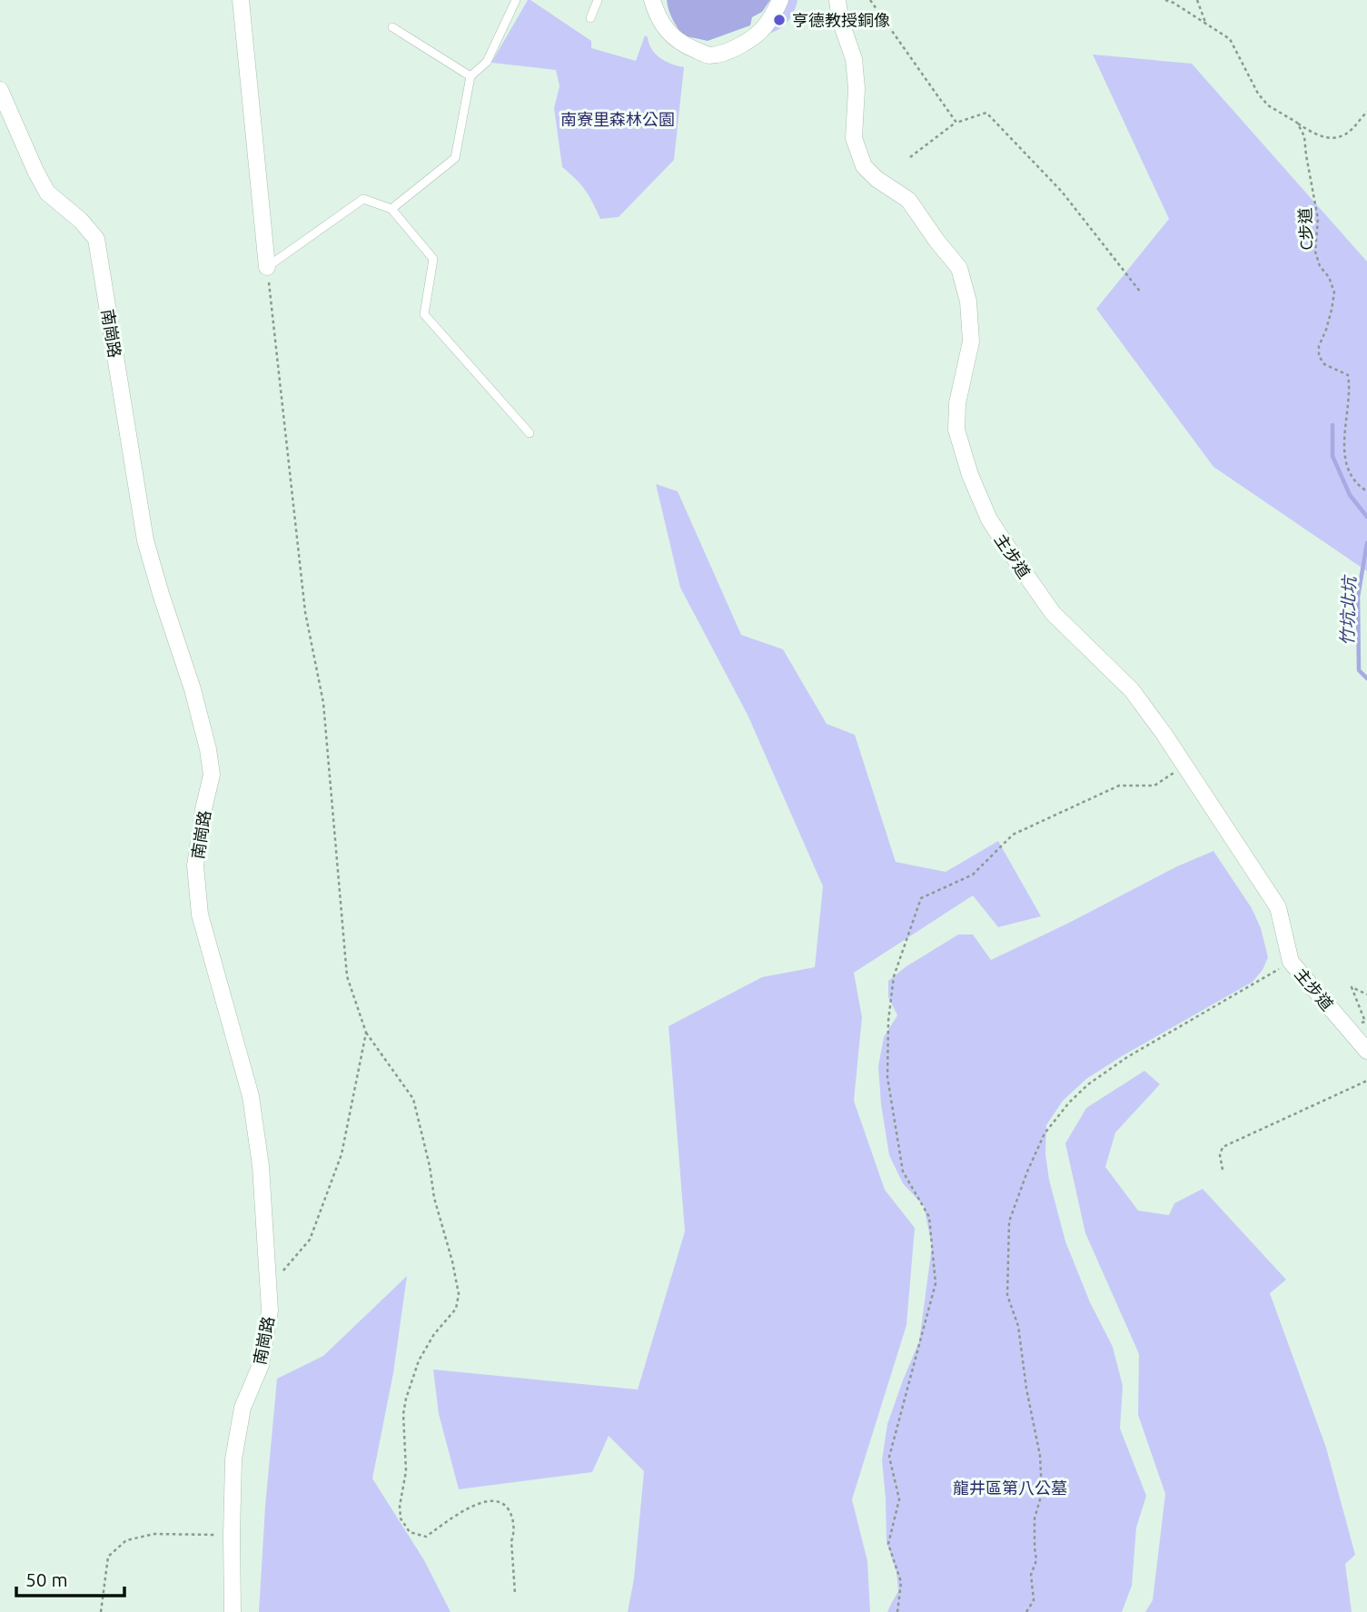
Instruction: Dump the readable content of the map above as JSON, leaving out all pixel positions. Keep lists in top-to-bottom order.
{
  "streets": {
    "street": ["南崗路", "主步道"],
    "path": ["C步道"]
  },
  "water": ["竹坑北坑"],
  "parks": ["南寮里森林公園", "龍井區第八公墓"],
  "places": ["亨德教授銅像"],
  "scale_bar": "50 m"
}
